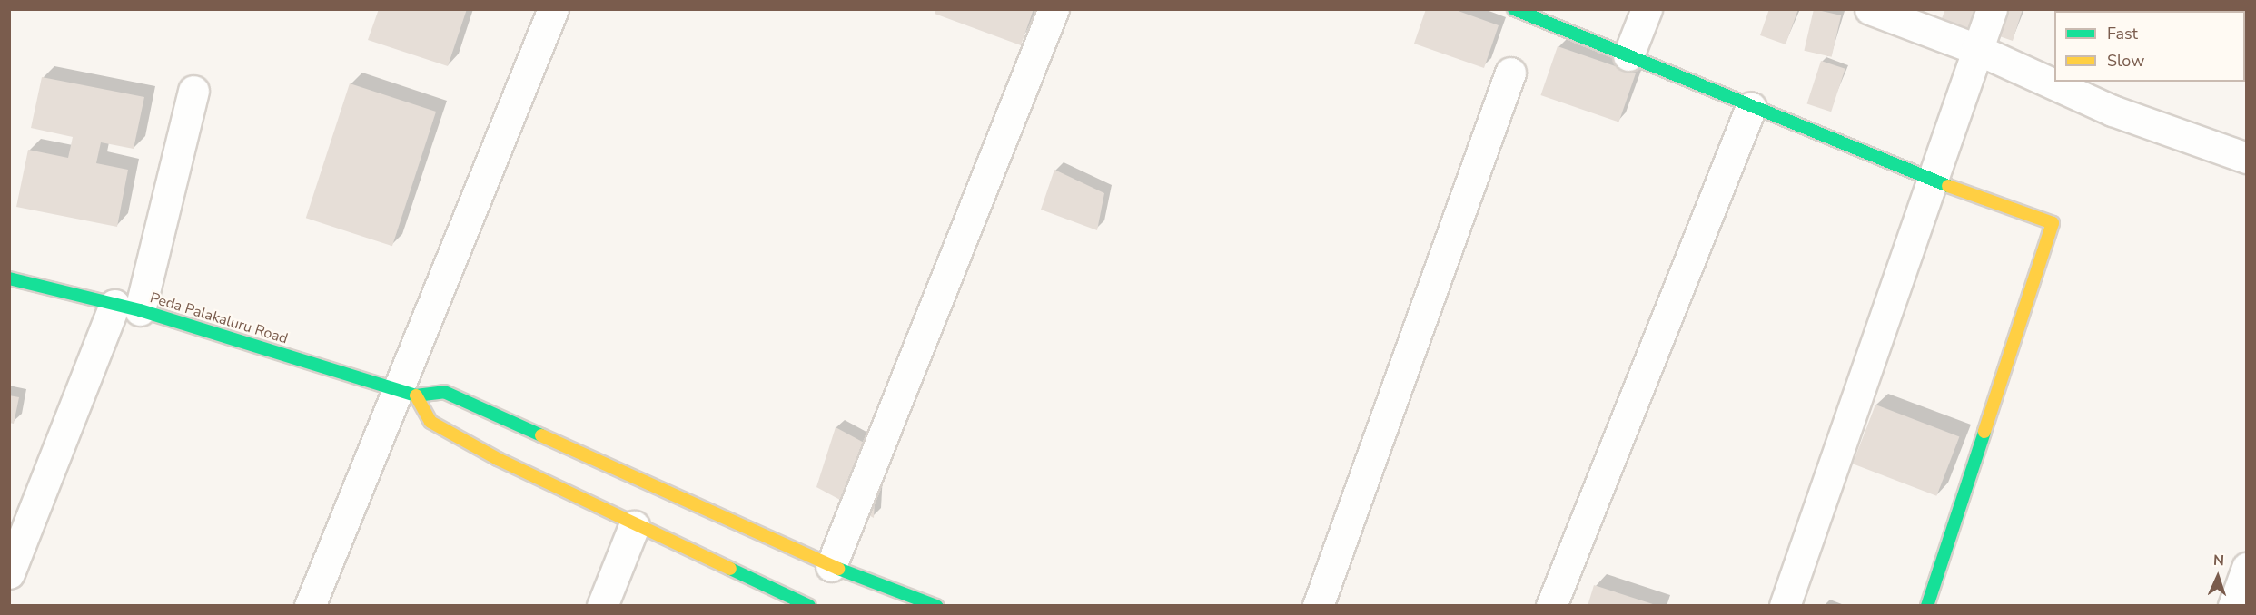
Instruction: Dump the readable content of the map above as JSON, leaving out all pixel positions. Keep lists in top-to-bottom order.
{
  "streets": {
    "main road": ["Peda Palakaluru Road"]
  },
  "legend": ["Fast", "Slow"],
  "north": "top"
}
